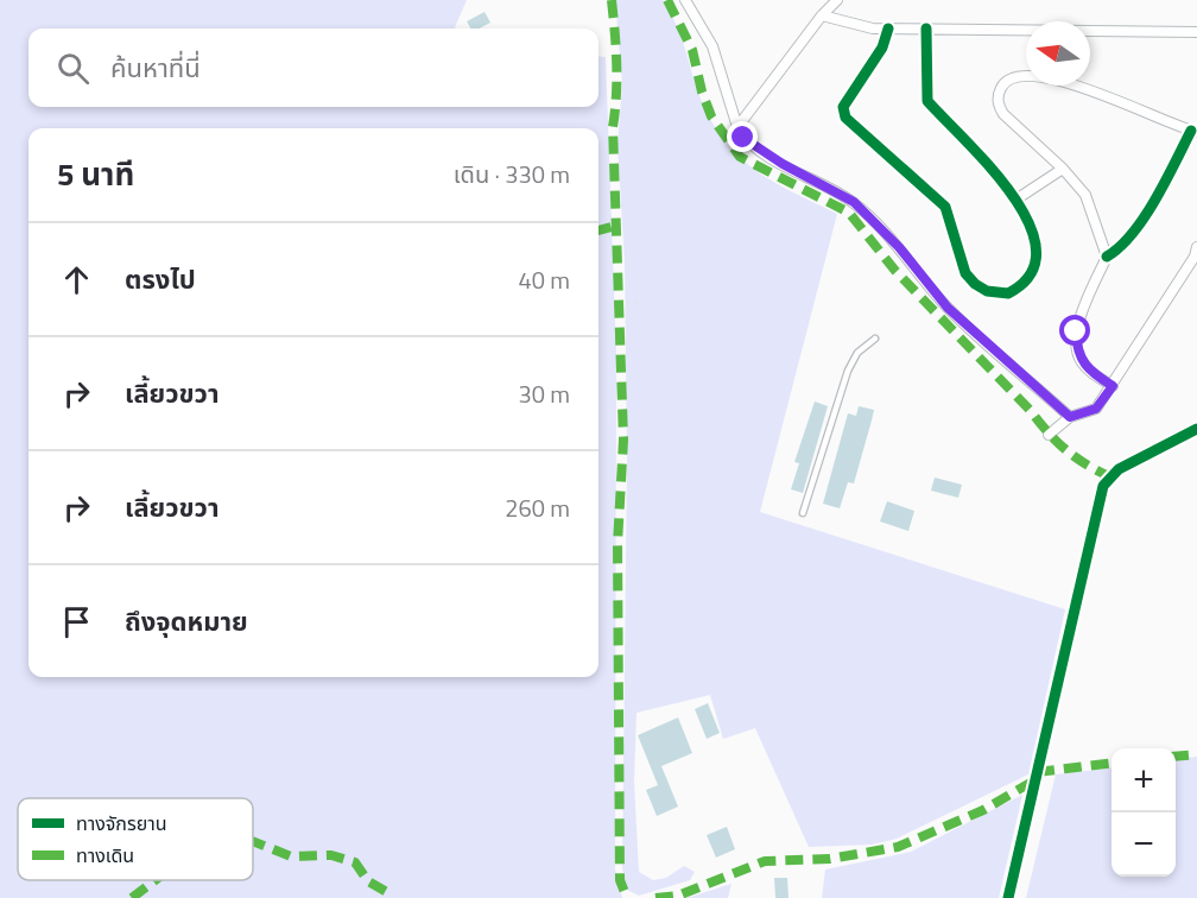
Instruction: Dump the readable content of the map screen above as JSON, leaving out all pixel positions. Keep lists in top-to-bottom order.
{
  "legend": ["ทางจักรยาน", "ทางเดิน"],
  "north": "left",
  "page": {
    "search": "ค้นหาที่นี่",
    "heading": ["5 นาที", "เดิน · 330 m"],
    "list": [
      ["ตรงไป", "40 m"],
      ["เลี้ยวขวา", "30 m"],
      ["เลี้ยวขวา", "260 m"],
      "ถึงจุดหมาย"
    ],
    "map_buttons": ["+", "−"]
  }
}
